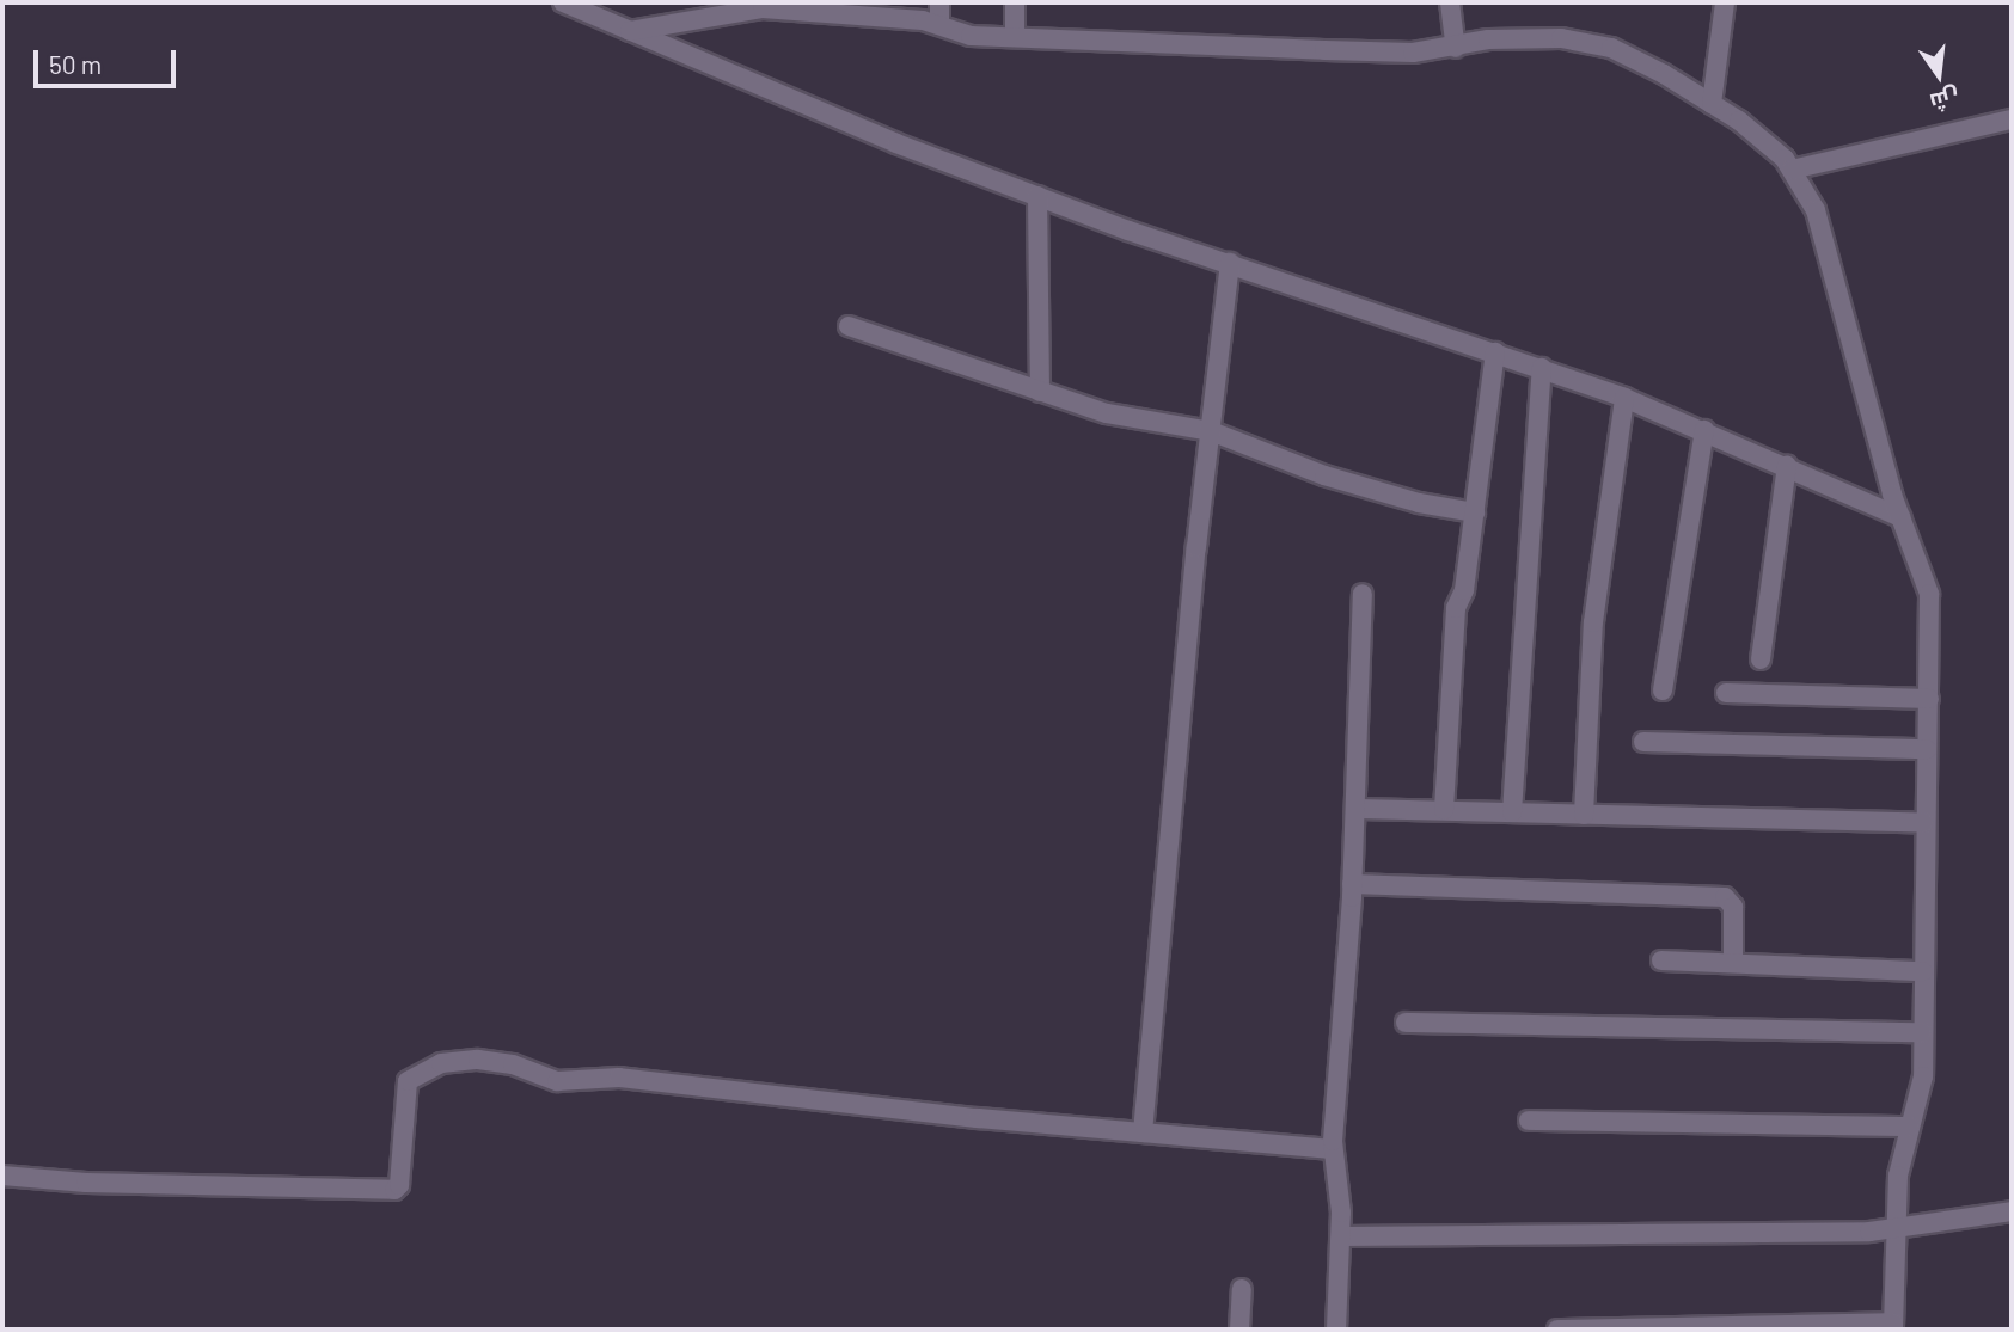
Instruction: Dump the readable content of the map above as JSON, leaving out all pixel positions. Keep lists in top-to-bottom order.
{
  "scale_bar": "50 m",
  "north": "bottom"
}
